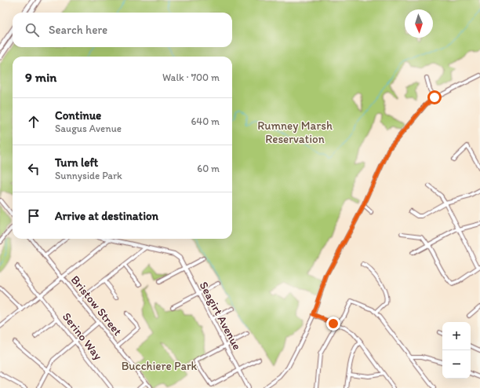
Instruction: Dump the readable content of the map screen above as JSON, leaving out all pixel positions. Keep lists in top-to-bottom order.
{
  "streets": {
    "street": ["Bristow Street", "Seagirt Avenue", "Serino Way"]
  },
  "parks": ["Rumney Marsh Reservation", "Bucchiere Park"],
  "north": "bottom",
  "page": {
    "search": "Search here",
    "heading": ["9 min", "Walk · 700 m"],
    "list": [
      ["Continue", "Saugus Avenue", "640 m"],
      ["Turn left", "Sunnyside Park", "60 m"],
      "Arrive at destination"
    ],
    "map_buttons": ["+", "−"]
  }
}
